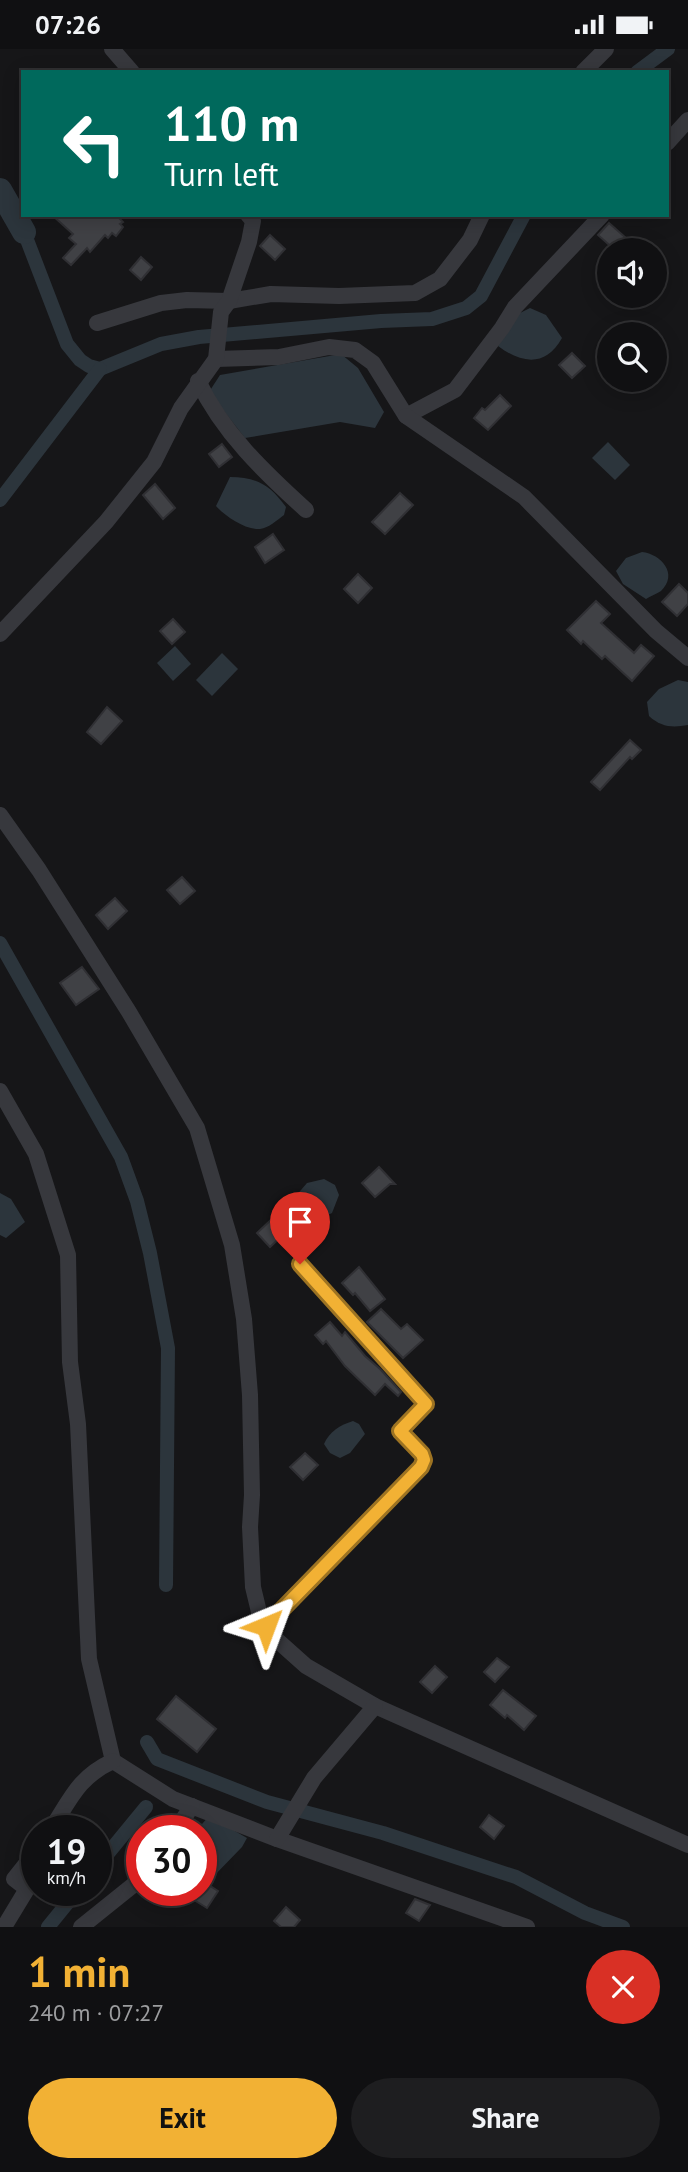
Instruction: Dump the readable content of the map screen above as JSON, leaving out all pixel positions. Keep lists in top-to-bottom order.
{
  "page": {
    "status": "07:26",
    "turn": ["110 m", "Turn left"],
    "speed": "19 km/h",
    "limit": "30",
    "heading": ["1 min", "240 m · 07:27"],
    "buttons": ["Exit", "Share"]
  }
}
